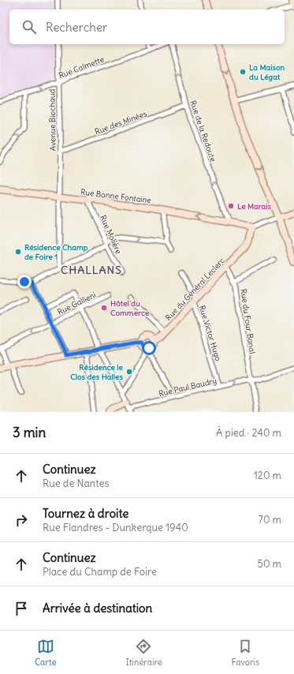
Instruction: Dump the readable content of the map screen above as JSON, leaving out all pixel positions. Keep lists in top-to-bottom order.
{
  "streets": {
    "street": [
      "Rue Calmette",
      "Avenue Biochaud",
      "Rue des Minées",
      "Rue de la Redoute",
      "Rue Bonne Fontaine",
      "Rue Molière",
      "Rue du Général Leclerc",
      "Rue Gallieni",
      "Rue du Four Banal",
      "Rue Victor Hugo",
      "Rue Paul Baudry"
    ]
  },
  "crossings": [
    ["Rue Calmette", "Avenue Biochaud"],
    ["Avenue Biochaud", "Rue des Minées"],
    ["Avenue Biochaud", "Rue Bonne Fontaine"],
    ["Rue des Minées", "Rue de la Redoute"],
    ["Rue de la Redoute", "Rue Bonne Fontaine"],
    ["Rue Bonne Fontaine", "Rue Molière"],
    ["Rue Bonne Fontaine", "Rue du Général Leclerc"],
    ["Rue du Général Leclerc", "Rue du Four Banal"],
    ["Rue du Général Leclerc", "Rue Victor Hugo"],
    ["Rue du Four Banal", "Rue Paul Baudry"],
    ["Rue Victor Hugo", "Rue Paul Baudry"]
  ],
  "one_way": ["Rue de la Redoute"],
  "districts": ["CHALLANS"],
  "places": [
    "La Maison du Légat",
    "Le Marais",
    "Résidence Champ de Foire 1",
    "Hôtel du Commerce",
    "Résidence le Clos des Halles"
  ],
  "page": {
    "search": "Rechercher",
    "heading": ["3 min", "À pied · 240 m"],
    "list": [
      ["Continuez", "Rue de Nantes", "120 m"],
      ["Tournez à droite", "Rue Flandres - Dunkerque 1940", "70 m"],
      ["Continuez", "Place du Champ de Foire", "50 m"],
      "Arrivée à destination"
    ],
    "nav": ["Carte", "Itinéraire", "Favoris"]
  }
}
